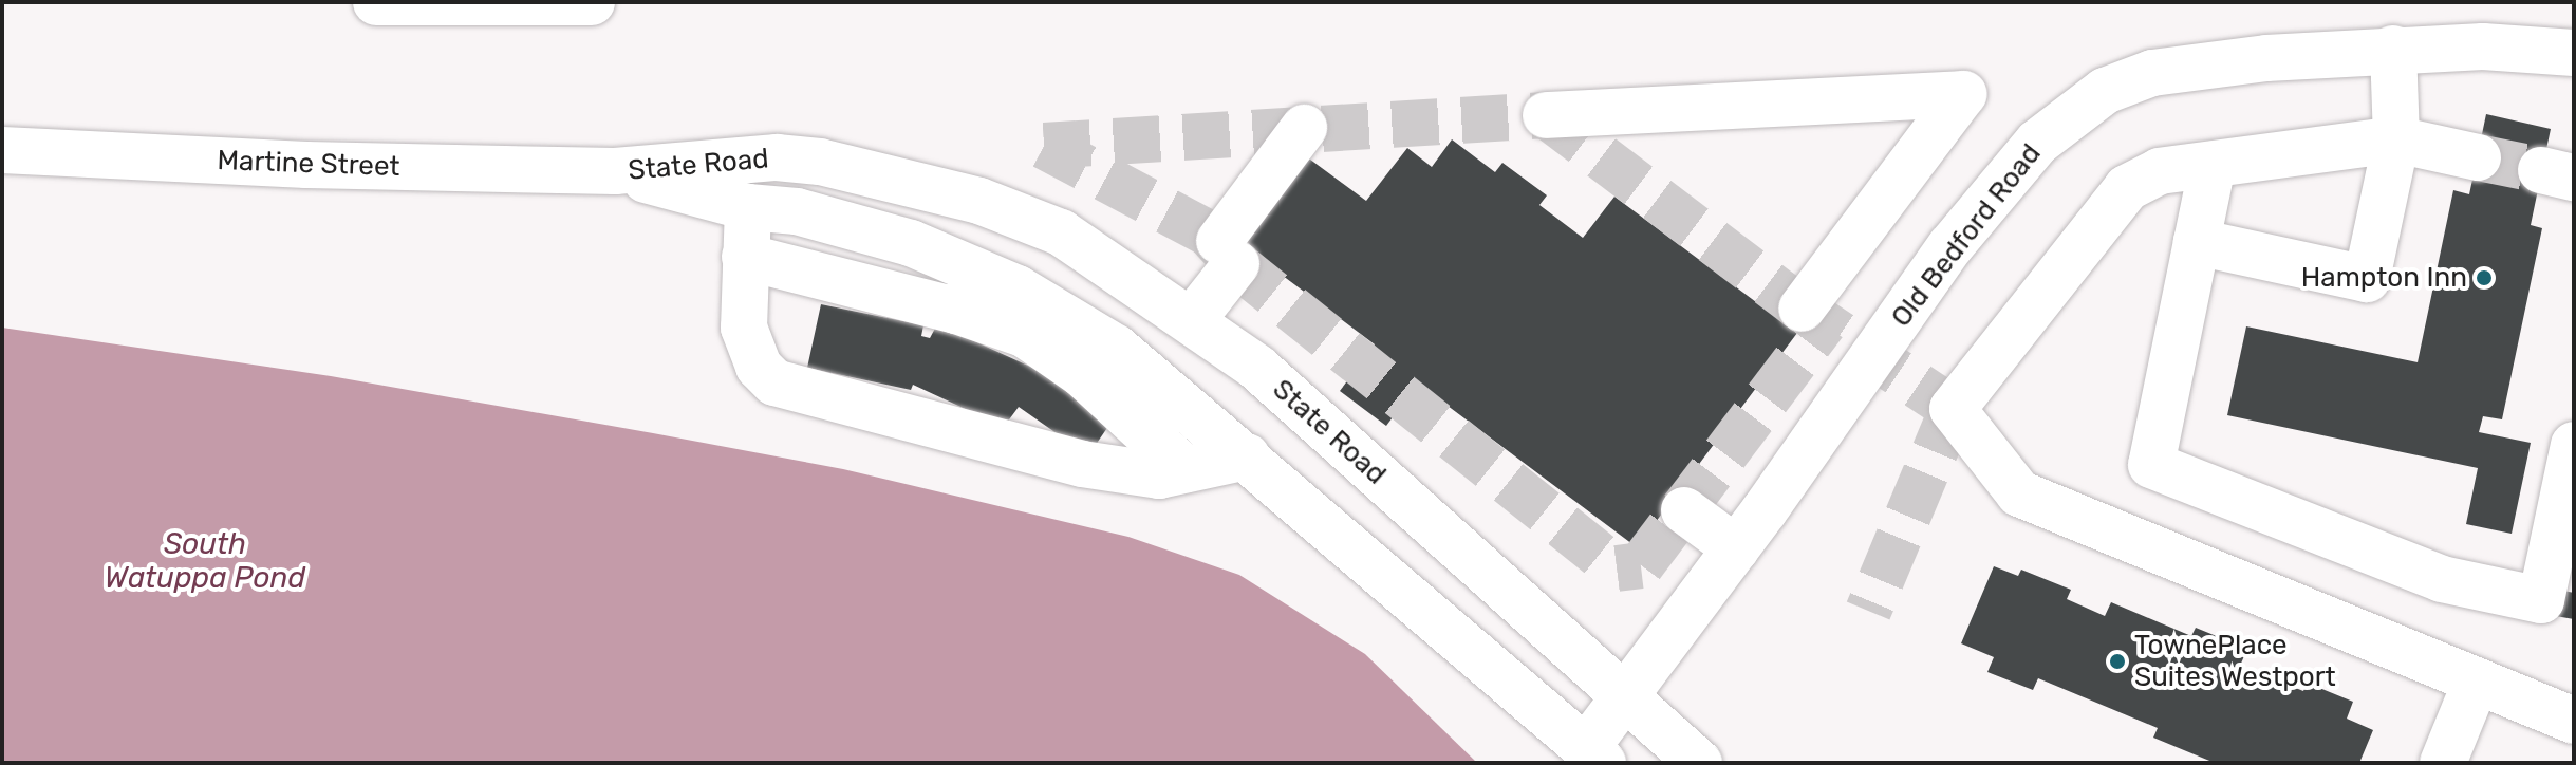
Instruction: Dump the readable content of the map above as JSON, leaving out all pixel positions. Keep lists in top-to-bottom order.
{
  "streets": {
    "main road": ["Martine Street", "State Road", "Old Bedford Road"]
  },
  "crossings": [
    ["Martine Street", "State Road"],
    ["State Road", "Old Bedford Road"]
  ],
  "water": ["South Watuppa Pond"],
  "places": ["Hampton Inn", "TownePlace Suites Westport"]
}
